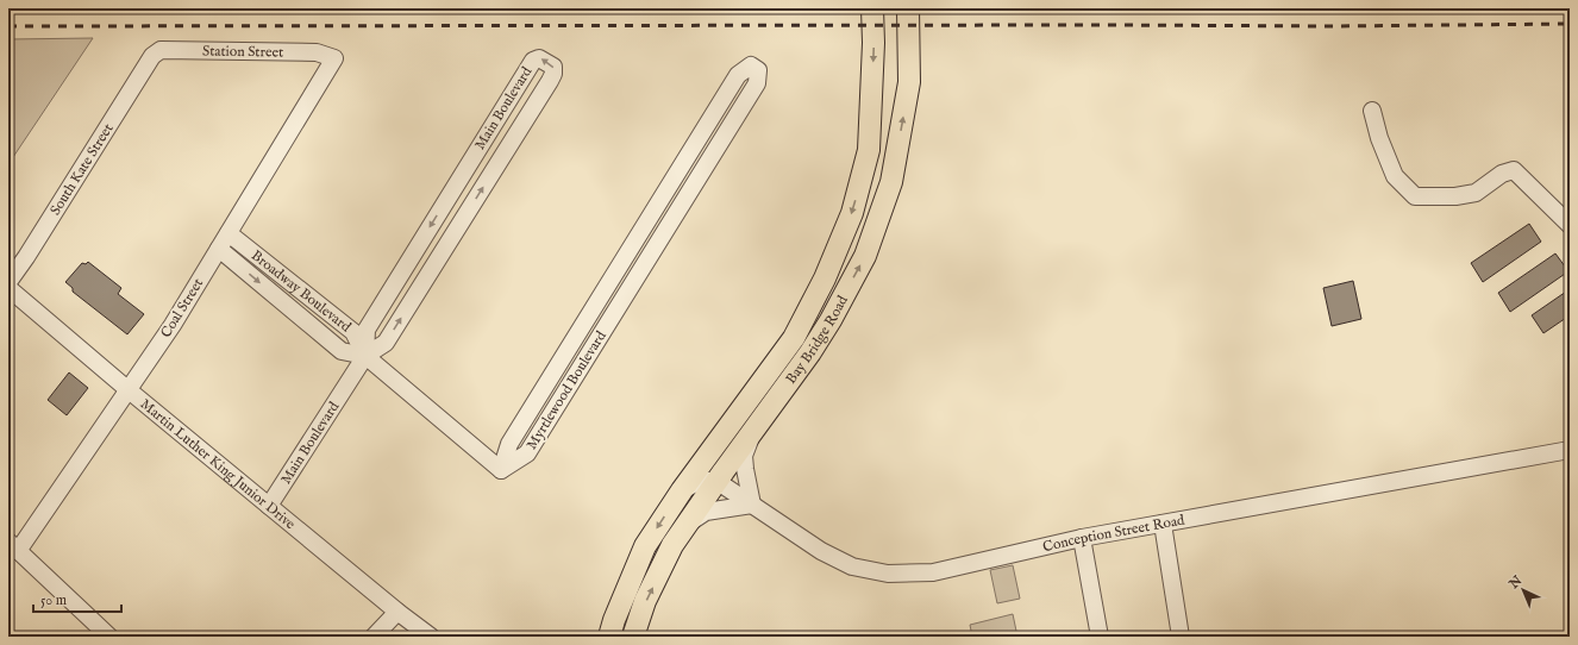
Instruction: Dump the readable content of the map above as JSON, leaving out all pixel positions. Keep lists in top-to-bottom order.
{
  "streets": {
    "main road": ["Bay Bridge Road"],
    "street": [
      "Station Street",
      "Main Boulevard",
      "South Kate Street",
      "Broadway Boulevard",
      "Coal Street",
      "Myrtlewood Boulevard",
      "Martin Luther King Junior Drive",
      "Conception Street Road"
    ]
  },
  "crossings": [
    ["Station Street", "South Kate Street"],
    ["Station Street", "Coal Street"],
    ["Main Boulevard", "Broadway Boulevard"],
    ["Main Boulevard", "Martin Luther King Junior Drive"],
    ["Broadway Boulevard", "Coal Street"],
    ["Broadway Boulevard", "Myrtlewood Boulevard"],
    ["Coal Street", "Martin Luther King Junior Drive"],
    ["Bay Bridge Road", "Conception Street Road"]
  ],
  "scale_bar": "50 m",
  "north": "top left"
}
